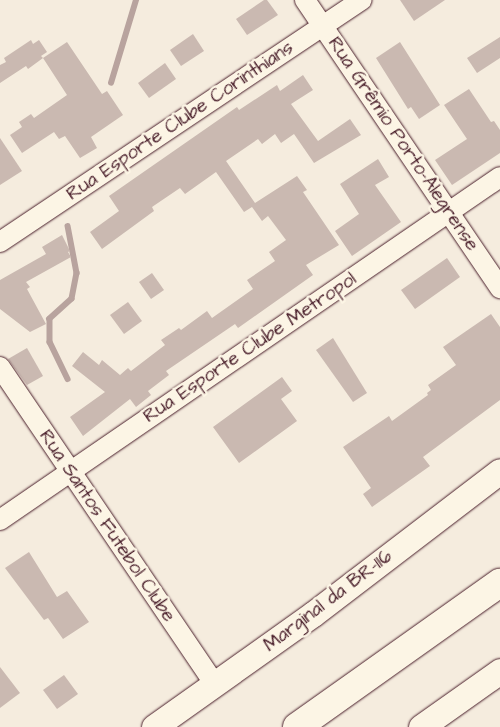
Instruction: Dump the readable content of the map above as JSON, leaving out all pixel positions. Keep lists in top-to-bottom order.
{
  "streets": {
    "street": [
      "Rua Esporte Clube Corinthians",
      "Rua Grêmio Porto-Alegrense",
      "Rua Esporte Clube Metropol",
      "Rua Santos Futebol Clube",
      "Marginal da BR-116"
    ]
  },
  "crossings": [
    ["Rua Esporte Clube Corinthians", "Rua Grêmio Porto-Alegrense"],
    ["Rua Grêmio Porto-Alegrense", "Rua Esporte Clube Metropol"],
    ["Rua Esporte Clube Metropol", "Rua Santos Futebol Clube"],
    ["Rua Santos Futebol Clube", "Marginal da BR-116"]
  ]
}
